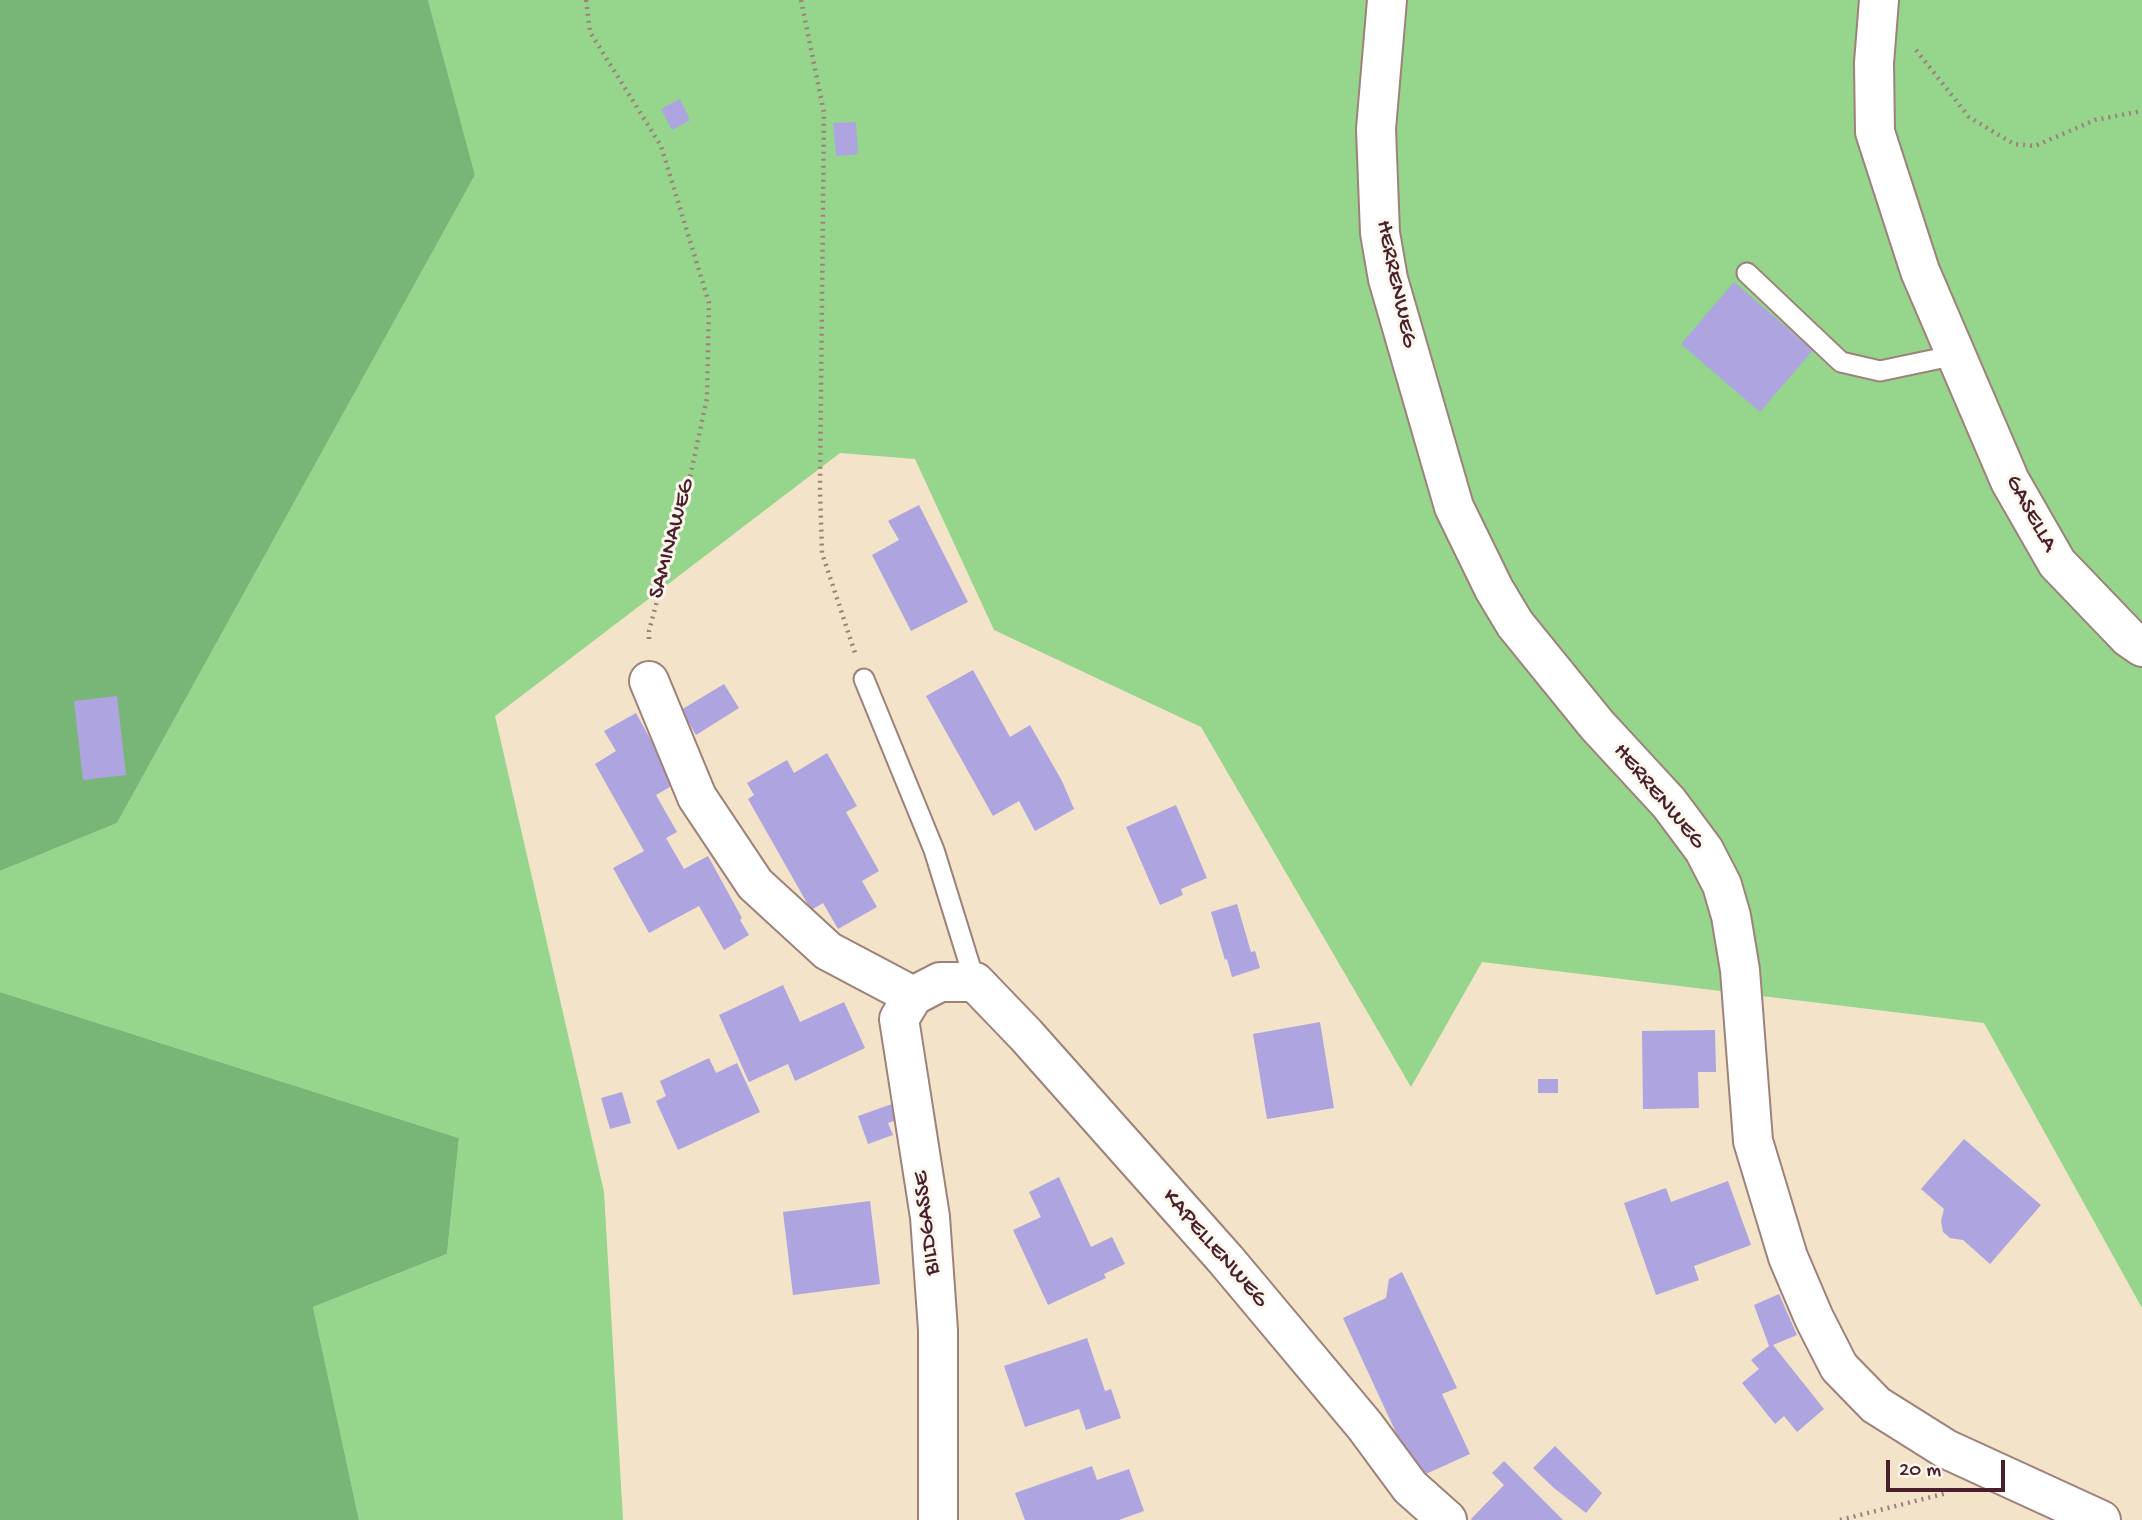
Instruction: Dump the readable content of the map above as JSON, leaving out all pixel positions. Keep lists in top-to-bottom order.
{
  "streets": {
    "street": [
      "HERRENWEG",
      "GASELLA",
      "BILDGASSE",
      "KAPELLENWEG"
    ],
    "path": ["SAMINAWEG"]
  },
  "scale_bar": "20 m"
}
